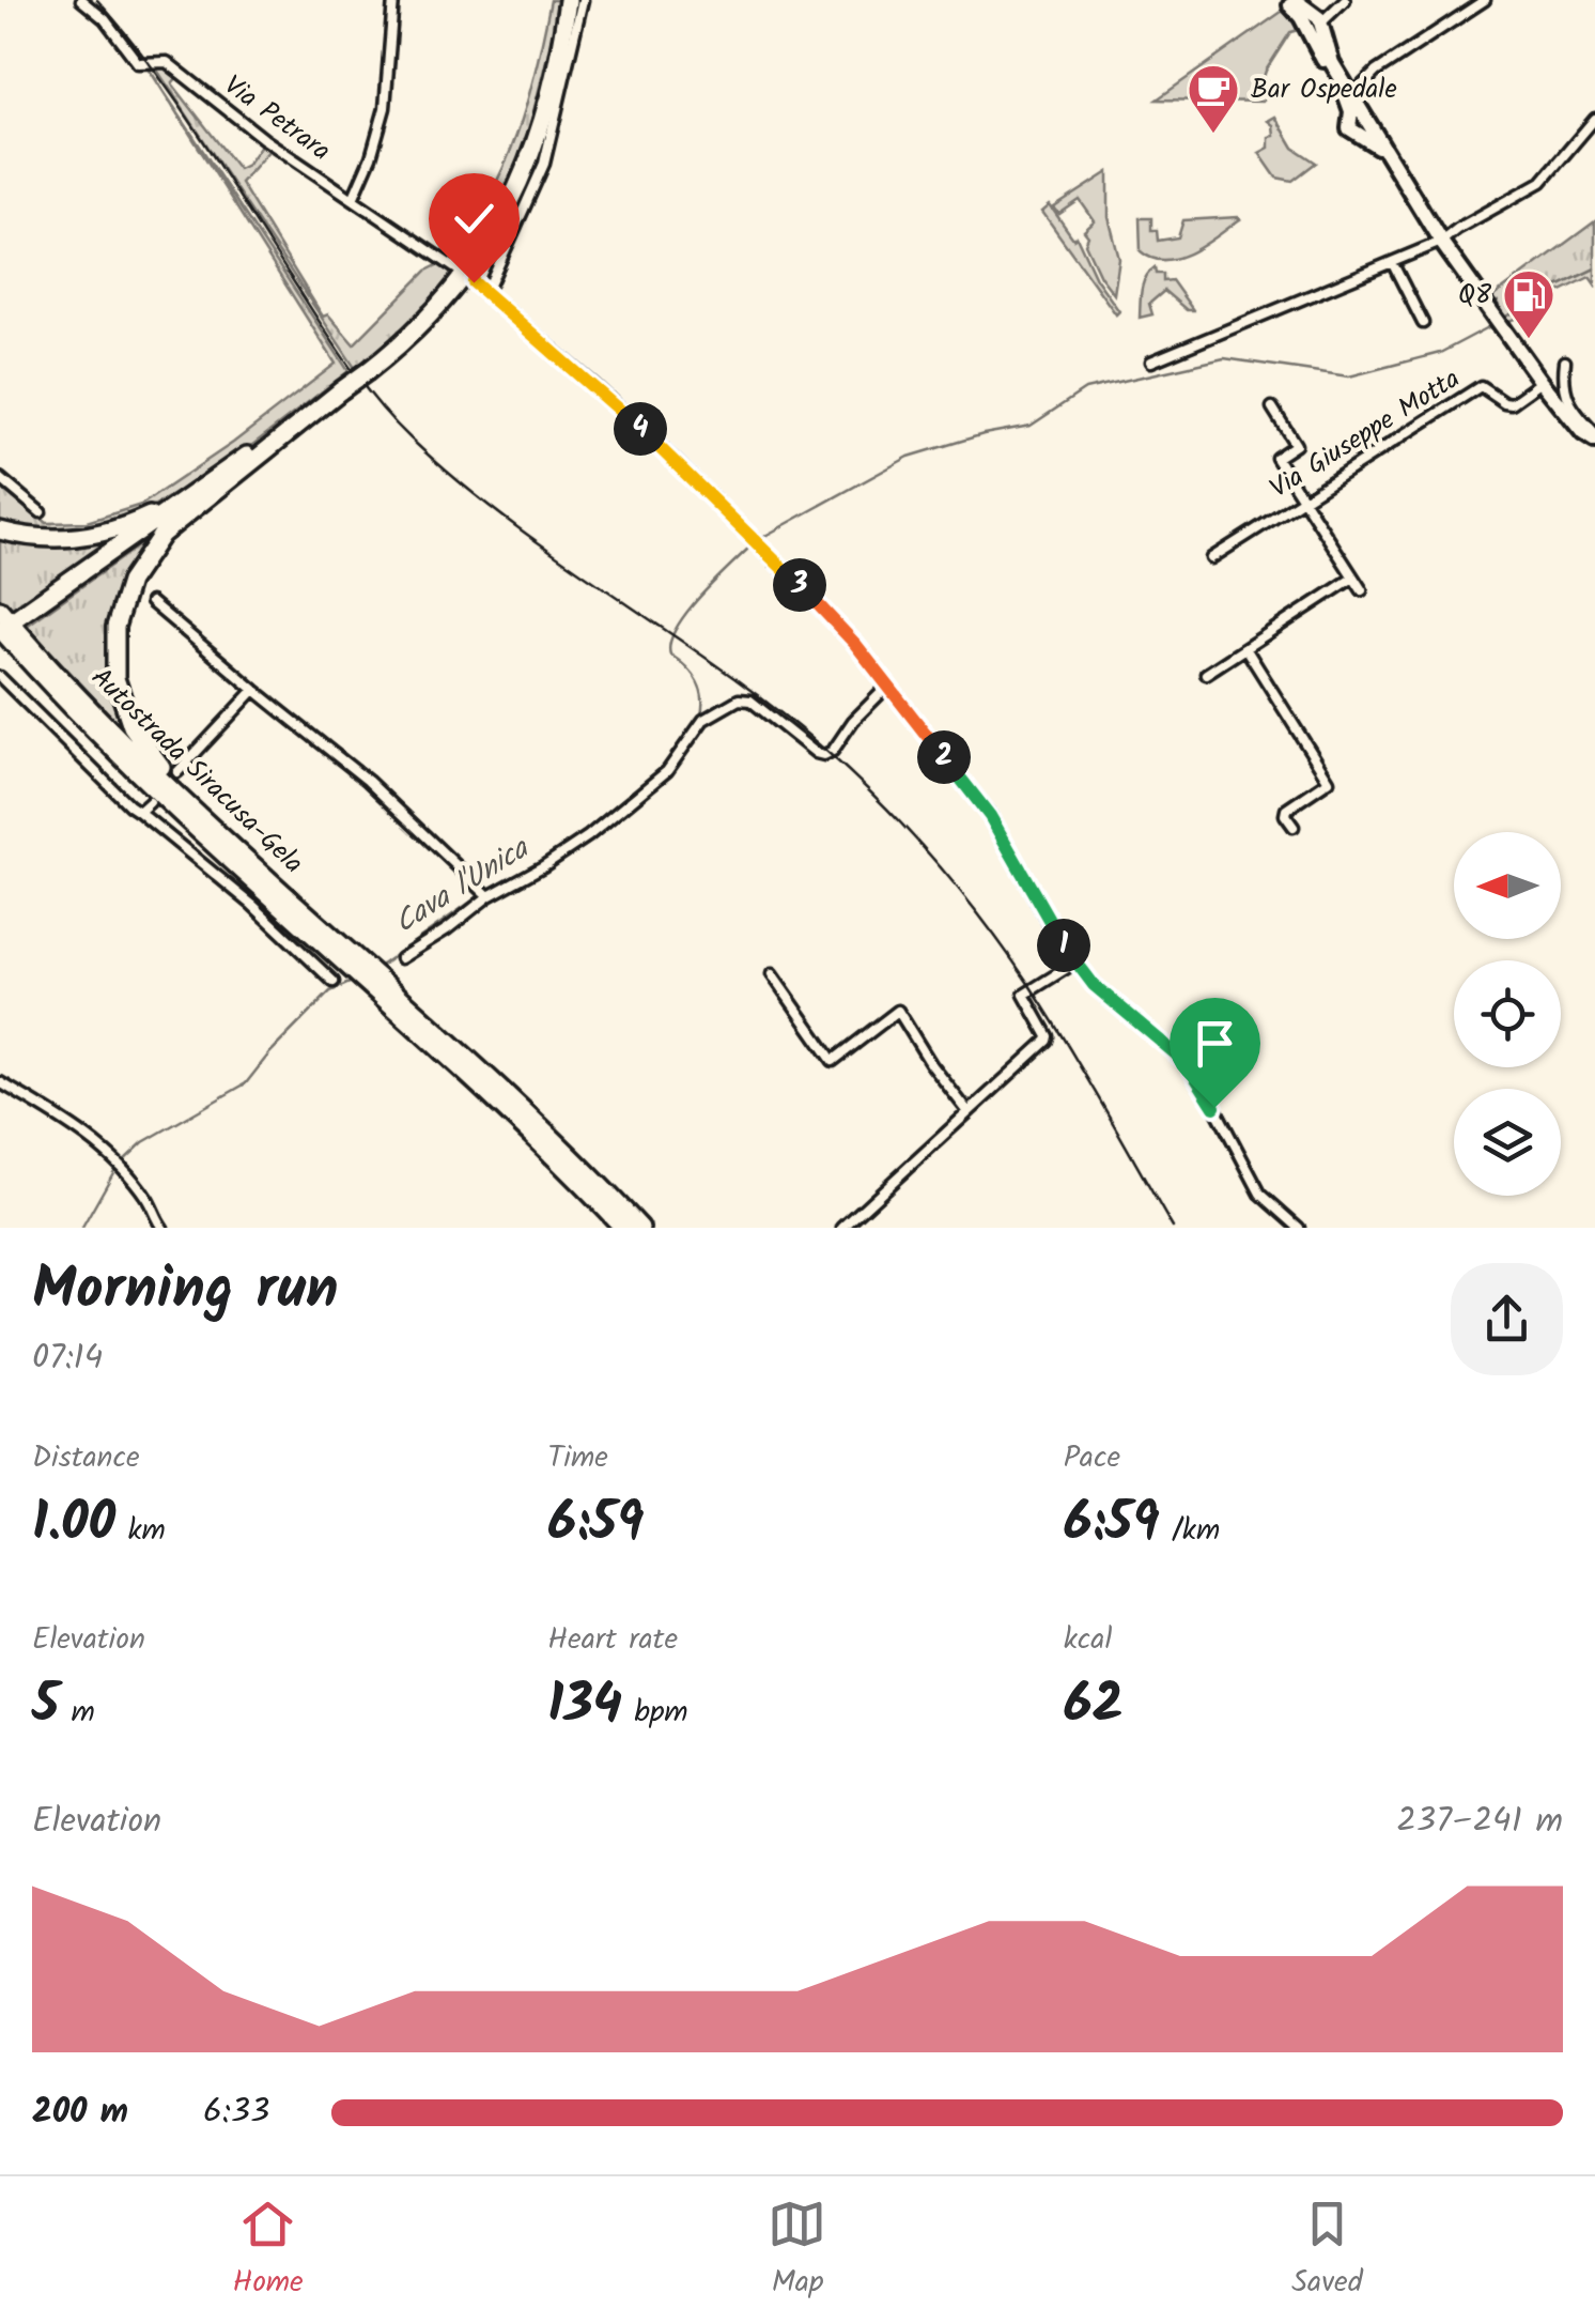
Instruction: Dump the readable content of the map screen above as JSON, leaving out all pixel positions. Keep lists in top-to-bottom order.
{
  "streets": {
    "highway": ["Autostrada Siracusa-Gela"],
    "street": ["Via Petrara", "Via Giuseppe Motta"]
  },
  "water": ["Cava l'Unica"],
  "places": {
    "cafe": ["Bar Ospedale"],
    "fuel station": ["Q8"]
  },
  "north": "left",
  "page": {
    "pins": [
      "4",
      "3",
      "2",
      "1"
    ],
    "heading": ["Morning run", "07:14"],
    "stats": [
      ["Distance", "1.00 km"],
      ["Time", "6:59"],
      ["Pace", "6:59 /km"],
      ["Elevation", "5 m"],
      ["Heart rate", "134 bpm"],
      ["kcal", "62"]
    ],
    "chart": ["Elevation", "237–241 m"],
    "list": [
      {
        "name": "200 m",
        "note": "6:33"
      }
    ],
    "tabs": ["Home", "Map", "Saved"]
  }
}
